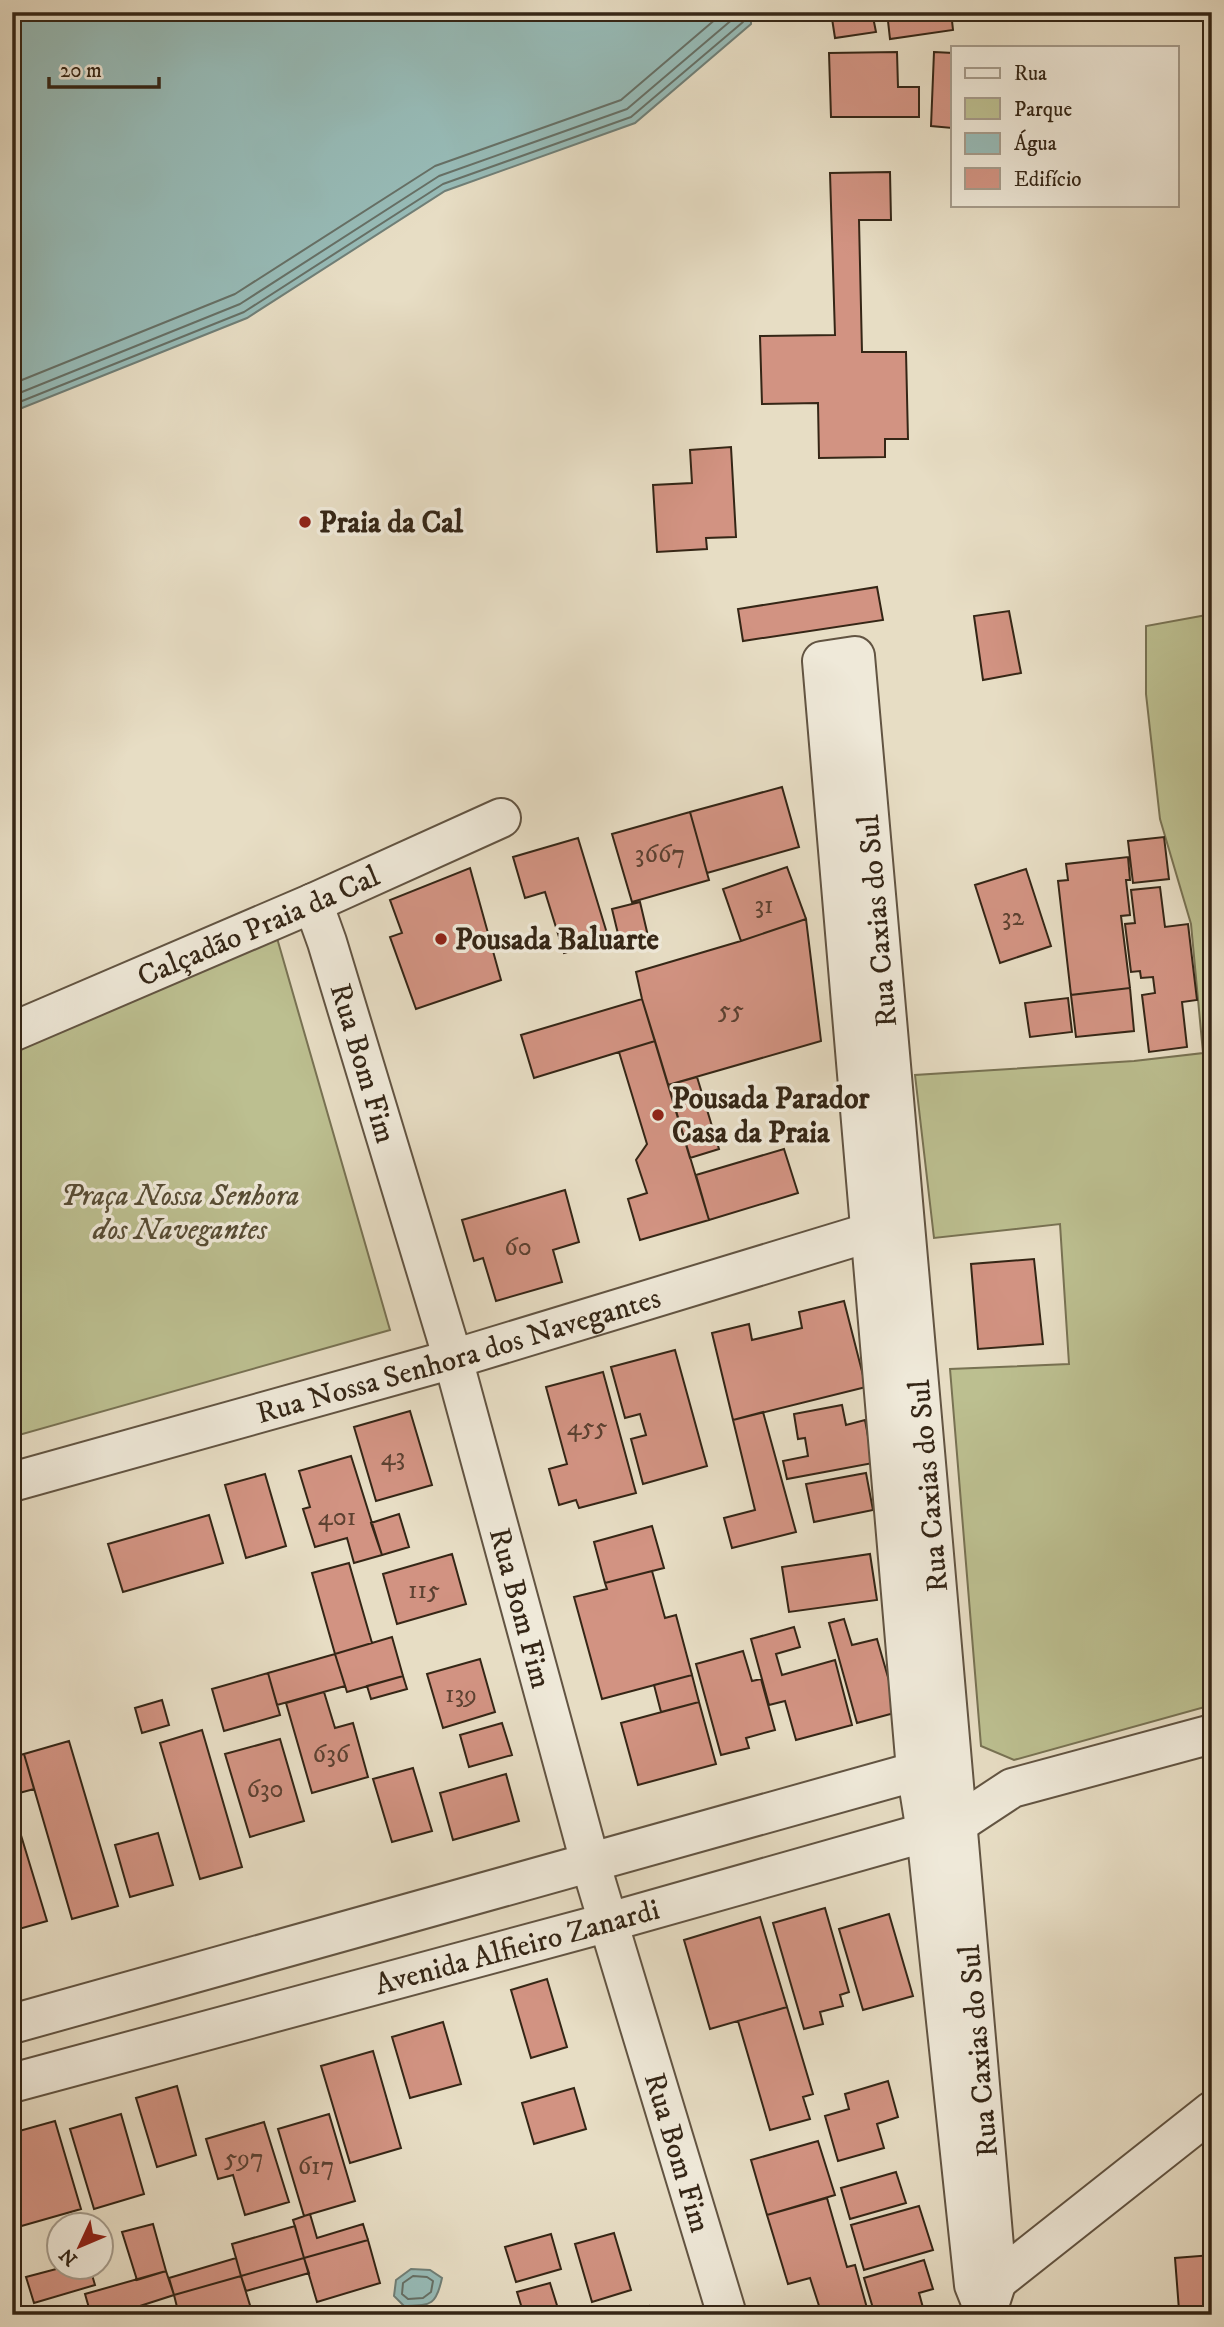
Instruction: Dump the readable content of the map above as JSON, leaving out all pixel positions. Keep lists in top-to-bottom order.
{
  "streets": {
    "street": [
      "Rua Caxias do Sul",
      "Calçadão Praia da Cal",
      "Rua Bom Fim",
      "Rua Nossa Senhora dos Navegantes",
      "Avenida Alfieiro Zanardi"
    ]
  },
  "crossings": [
    ["Rua Caxias do Sul", "Rua Nossa Senhora dos Navegantes"],
    ["Rua Caxias do Sul", "Avenida Alfieiro Zanardi"],
    ["Calçadão Praia da Cal", "Rua Bom Fim"],
    ["Rua Bom Fim", "Rua Nossa Senhora dos Navegantes"],
    ["Rua Bom Fim", "Avenida Alfieiro Zanardi"]
  ],
  "parks": ["Praça Nossa Senhora dos Navegantes"],
  "places": ["Praia da Cal", "Pousada Baluarte", "Pousada Parador Casa da Praia"],
  "house_numbers": [
    "3667",
    "31",
    "32",
    "55",
    "60",
    "455",
    "43",
    "401",
    "115",
    "139",
    "636",
    "630",
    "597",
    "617"
  ],
  "legend": [
    "Rua",
    "Parque",
    "Água",
    "Edifício"
  ],
  "scale_bar": "20 m",
  "north": "bottom left"
}
